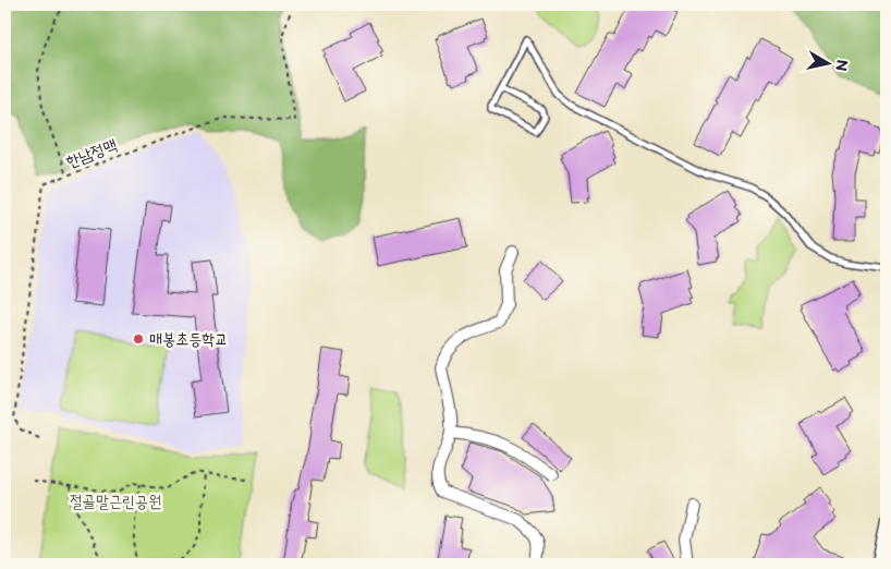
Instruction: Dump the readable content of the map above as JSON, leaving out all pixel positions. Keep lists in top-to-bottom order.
{
  "streets": {
    "path": ["한남정맥"]
  },
  "parks": ["절골말근린공원"],
  "places": ["매봉초등학교"],
  "north": "right"
}
